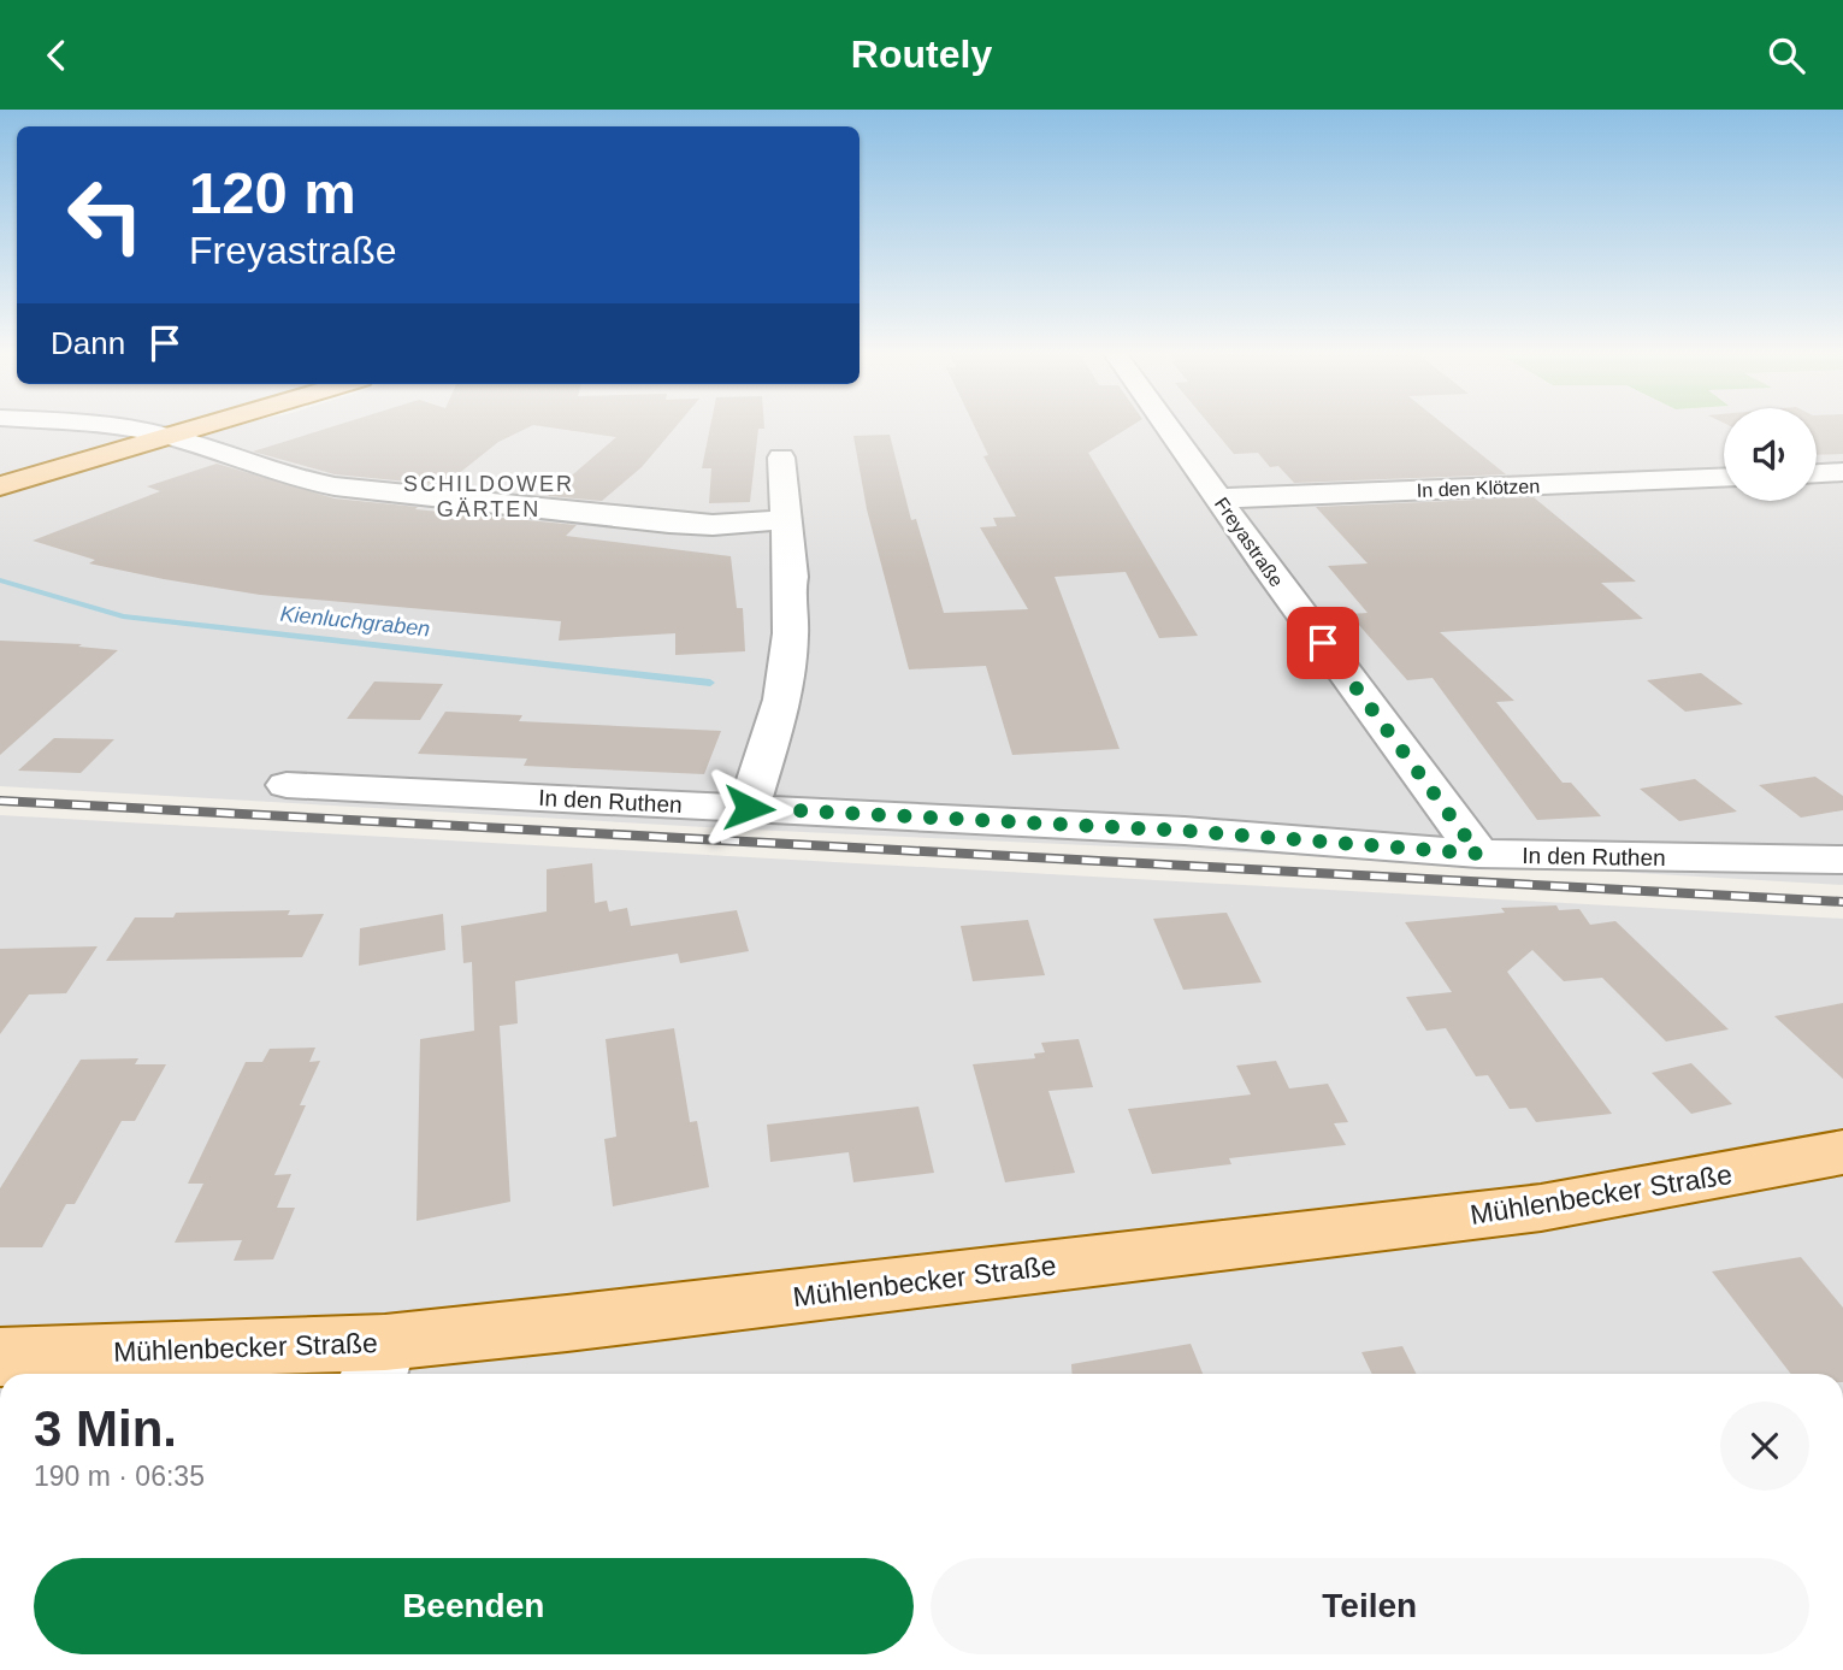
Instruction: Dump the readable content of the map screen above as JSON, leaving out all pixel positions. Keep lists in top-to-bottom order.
{
  "streets": {
    "main road": ["Mühlenbecker Straße"],
    "street": ["In den Klötzen", "Freyastraße", "In den Ruthen"]
  },
  "crossings": [
    ["In den Klötzen", "Freyastraße"],
    ["Freyastraße", "In den Ruthen"]
  ],
  "districts": ["SCHILDOWER GÄRTEN"],
  "water": ["Kienluchgraben"],
  "page": {
    "header": "Routely",
    "turn": ["120 m", "Freyastraße"],
    "then": "Dann",
    "heading": ["3 Min.", "190 m · 06:35"],
    "buttons": ["Beenden", "Teilen"]
  }
}
